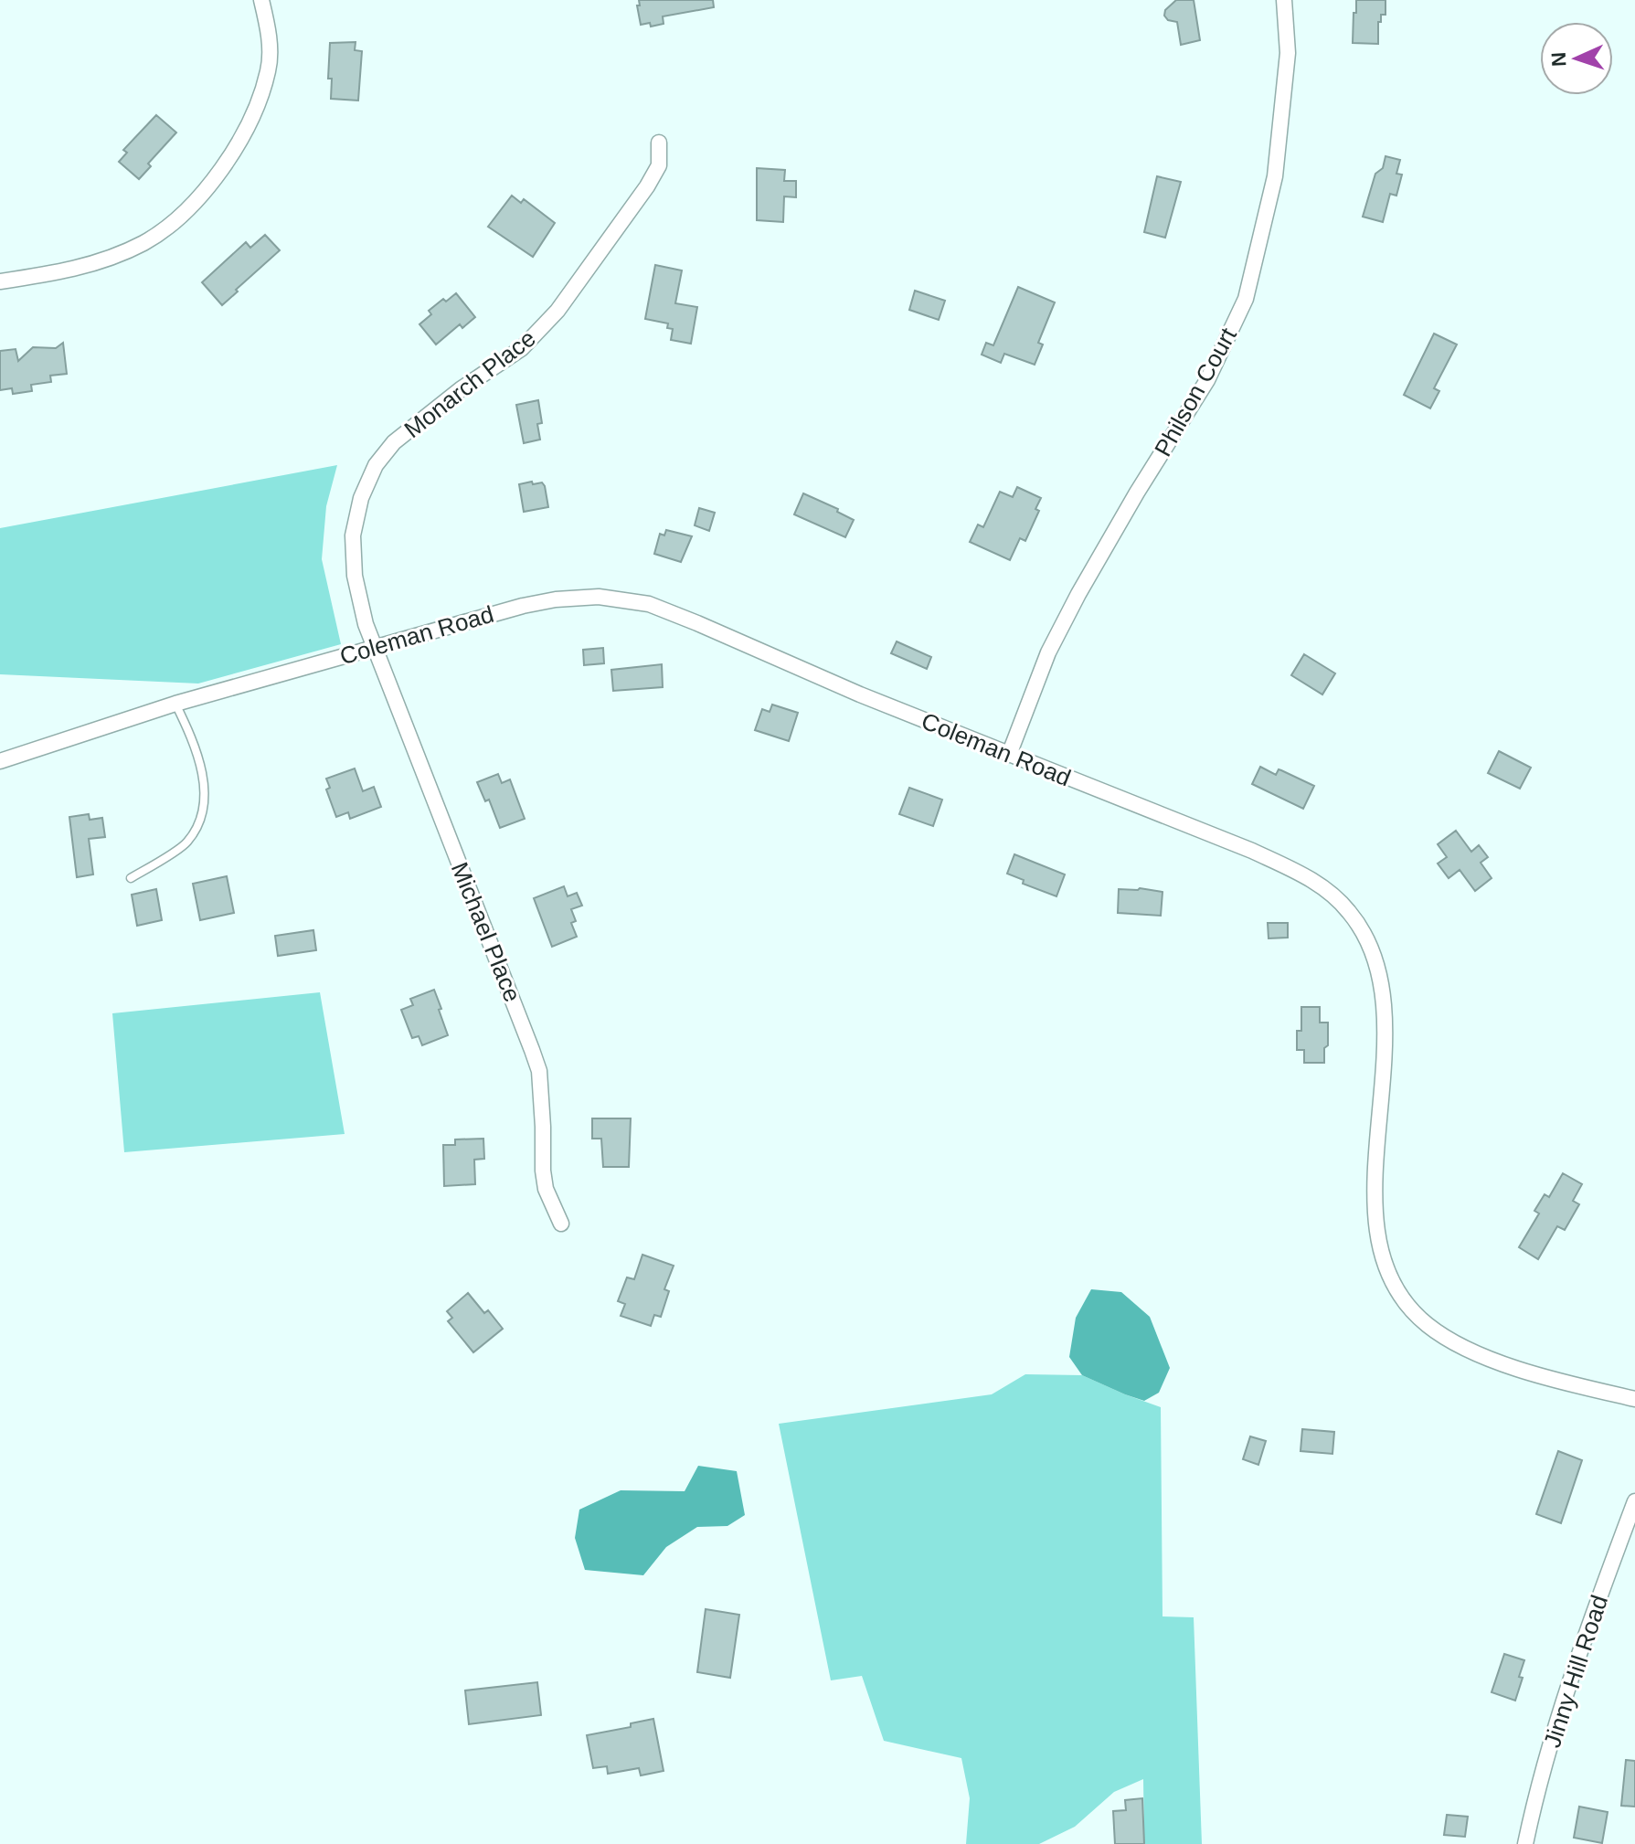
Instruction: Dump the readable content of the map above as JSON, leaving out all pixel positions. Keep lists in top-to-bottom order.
{
  "streets": {
    "street": [
      "Monarch Place",
      "Philson Court",
      "Coleman Road",
      "Michael Place",
      "Jinny Hill Road"
    ]
  },
  "crossings": [
    ["Monarch Place", "Coleman Road"],
    ["Monarch Place", "Michael Place"],
    ["Philson Court", "Coleman Road"],
    ["Coleman Road", "Michael Place"]
  ],
  "north": "left"
}
